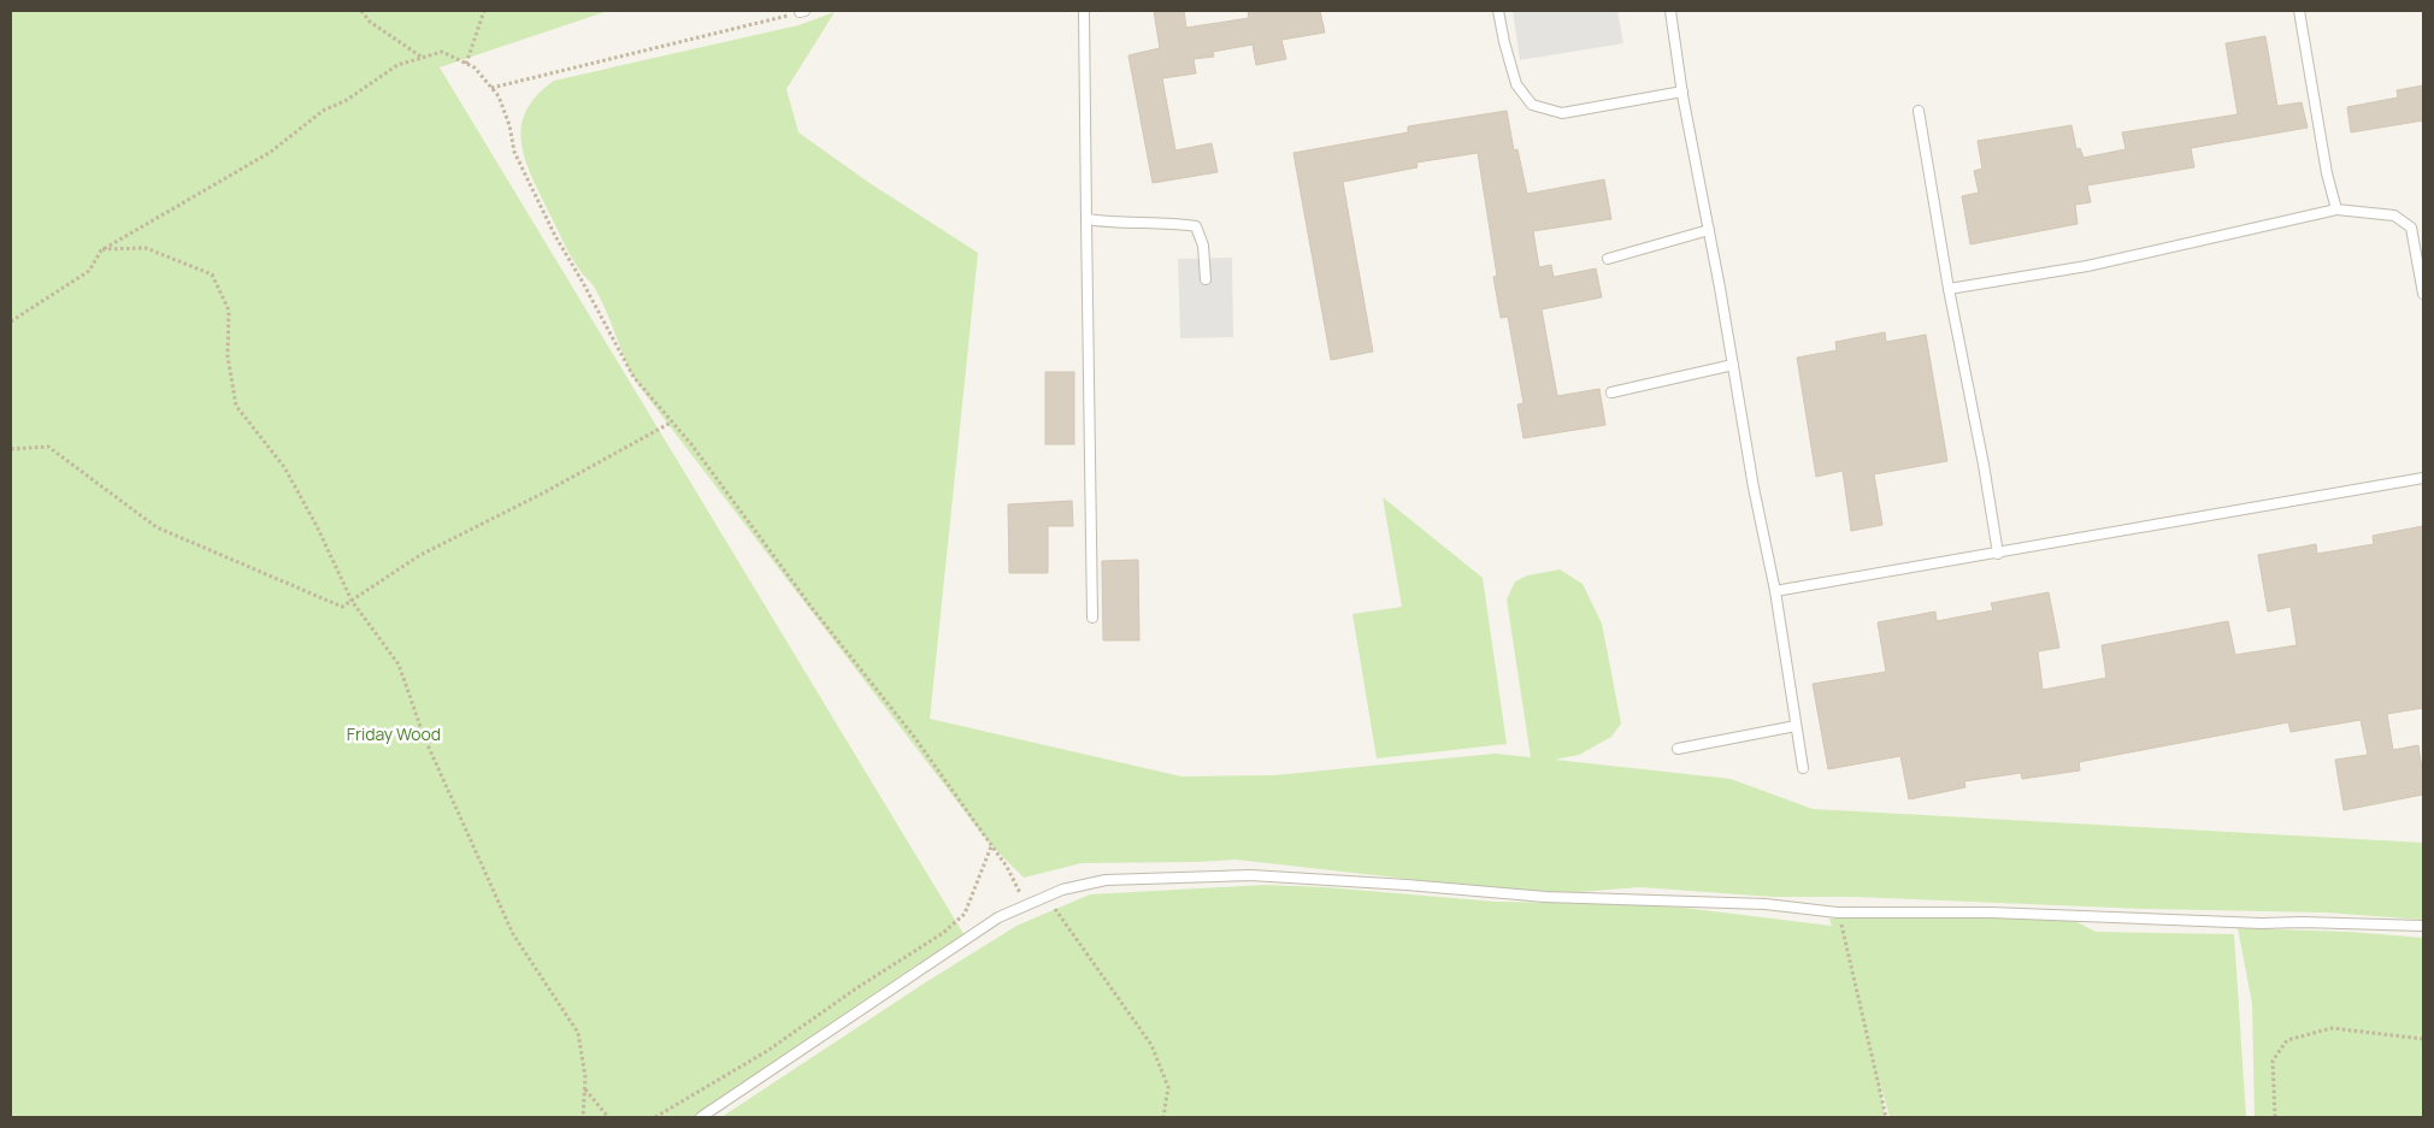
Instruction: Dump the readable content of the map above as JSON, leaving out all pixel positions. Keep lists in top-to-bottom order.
{
  "parks": ["Friday Wood"]
}
